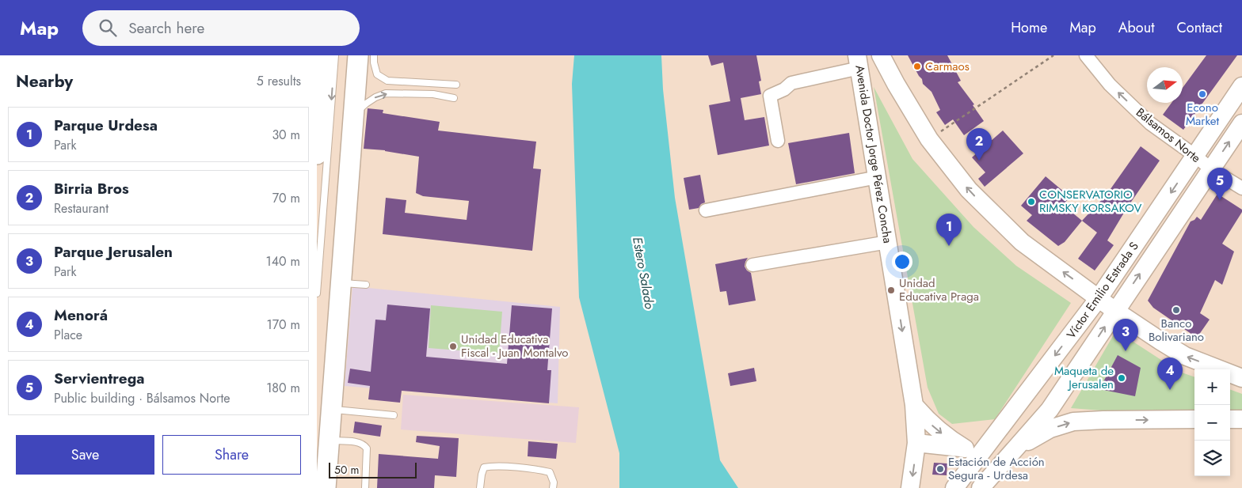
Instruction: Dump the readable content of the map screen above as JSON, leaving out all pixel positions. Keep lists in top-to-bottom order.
{
  "streets": {
    "street": ["Bálsamos Norte", "Avenida Doctor Jorge Pérez Concha", "Víctor Emilio Estrada S"]
  },
  "crossings": [
    ["Bálsamos Norte", "Víctor Emilio Estrada S"],
    ["Avenida Doctor Jorge Pérez Concha", "Víctor Emilio Estrada S"]
  ],
  "one_way": ["Bálsamos Norte"],
  "water": ["Estero Salado"],
  "places": [
    "Carmaos",
    "Econo Market",
    "CONSERVATORIO RIMSKY KORSAKOV",
    "Unidad Educativa Praga",
    "Banco Bolivariano",
    "Unidad Educativa Fiscal - Juan Montalvo",
    "Maqueta de Jerusalen",
    "Estación de Acción Segura - Urdesa"
  ],
  "scale_bar": "50 m",
  "north": "right",
  "page": {
    "header": "Map",
    "search": "Search here",
    "nav": [
      "Home",
      "Map",
      "About",
      "Contact"
    ],
    "heading": ["Nearby", "5 results"],
    "list": [
      {
        "mark": "1",
        "name": "Parque Urdesa",
        "note": "Park",
        "value": "30 m"
      },
      {
        "mark": "2",
        "name": "Birria Bros",
        "note": "Restaurant",
        "value": "70 m"
      },
      {
        "mark": "3",
        "name": "Parque Jerusalen",
        "note": "Park",
        "value": "140 m"
      },
      {
        "mark": "4",
        "name": "Menorá",
        "note": "Place",
        "value": "170 m"
      },
      {
        "mark": "5",
        "name": "Servientrega",
        "note": "Public building · Bálsamos Norte",
        "value": "180 m"
      }
    ],
    "pins": [
      "2",
      "5",
      "1",
      "3",
      "4"
    ],
    "map_buttons": ["+", "−"],
    "buttons": ["Save", "Share"],
    "scale": "50 m"
  }
}
